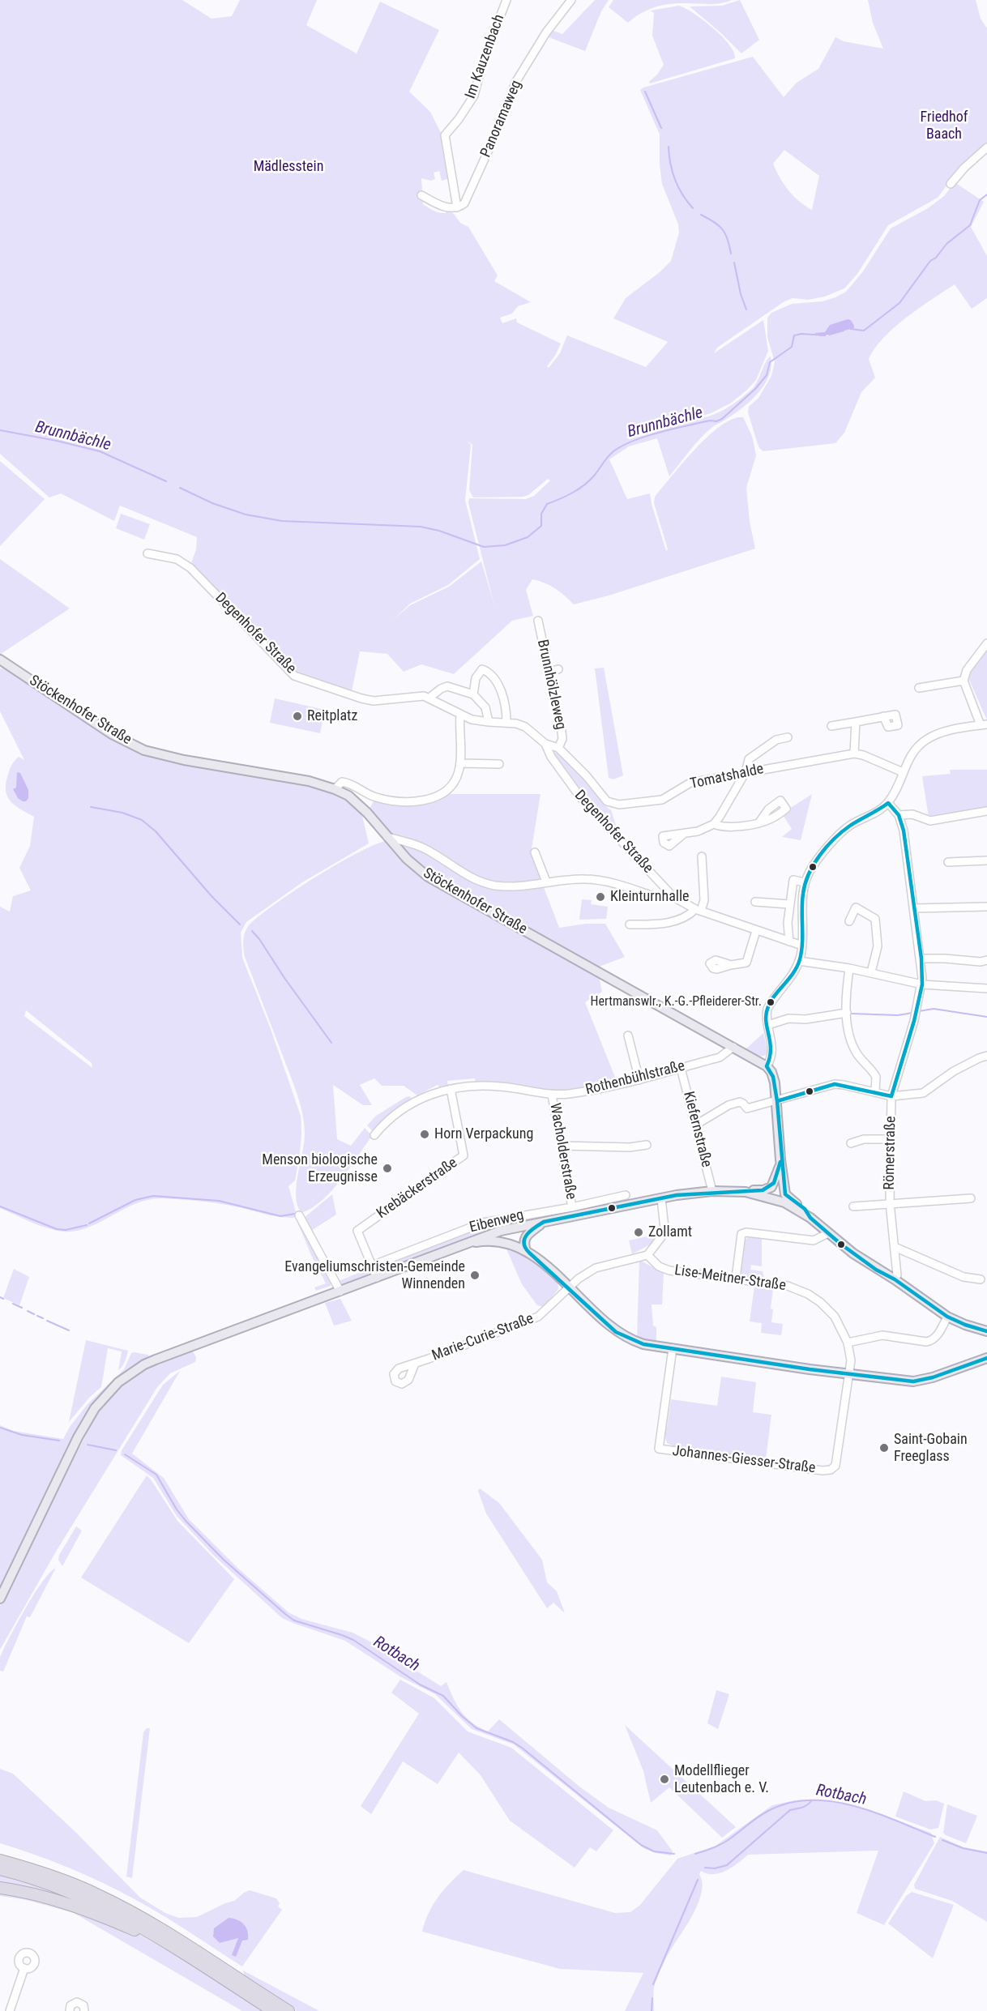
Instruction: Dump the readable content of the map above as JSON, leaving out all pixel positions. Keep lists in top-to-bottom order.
{
  "streets": {
    "main road": ["Stöckenhofer Straße"],
    "street": [
      "Im Kauzenbach",
      "Panoramaweg",
      "Degenhofer Straße",
      "Brunnhölzleweg",
      "Tomatshalde",
      "Rothenbühlstraße",
      "Kiefernstraße",
      "Wacholderstraße",
      "Römerstraße",
      "Krebäckerstraße",
      "Eibenweg",
      "Lise-Meitner-Straße",
      "Marie-Curie-Straße",
      "Johannes-Giesser-Straße"
    ]
  },
  "crossings": [
    ["Im Kauzenbach", "Panoramaweg"],
    ["Degenhofer Straße", "Tomatshalde"],
    ["Brunnhölzleweg", "Tomatshalde"],
    ["Stöckenhofer Straße", "Rothenbühlstraße"],
    ["Rothenbühlstraße", "Kiefernstraße"],
    ["Rothenbühlstraße", "Wacholderstraße"],
    ["Rothenbühlstraße", "Krebäckerstraße"],
    ["Wacholderstraße", "Eibenweg"],
    ["Krebäckerstraße", "Eibenweg"],
    ["Lise-Meitner-Straße", "Marie-Curie-Straße"],
    ["Lise-Meitner-Straße", "Johannes-Giesser-Straße"]
  ],
  "water": ["Brunnbächle", "Rotbach"],
  "parks": ["Friedhof Baach", "Mädlesstein"],
  "places": [
    "Reitplatz",
    "Kleinturnhalle",
    "Hertmanswlr., K.-G.-Pfleiderer-Str.",
    "Horn Verpackung",
    "Menson biologische Erzeugnisse",
    "Zollamt",
    "Evangeliumschristen-Gemeinde Winnenden",
    "Saint-Gobain Freeglass",
    "Modellflieger Leutenbach e. V."
  ]
}
